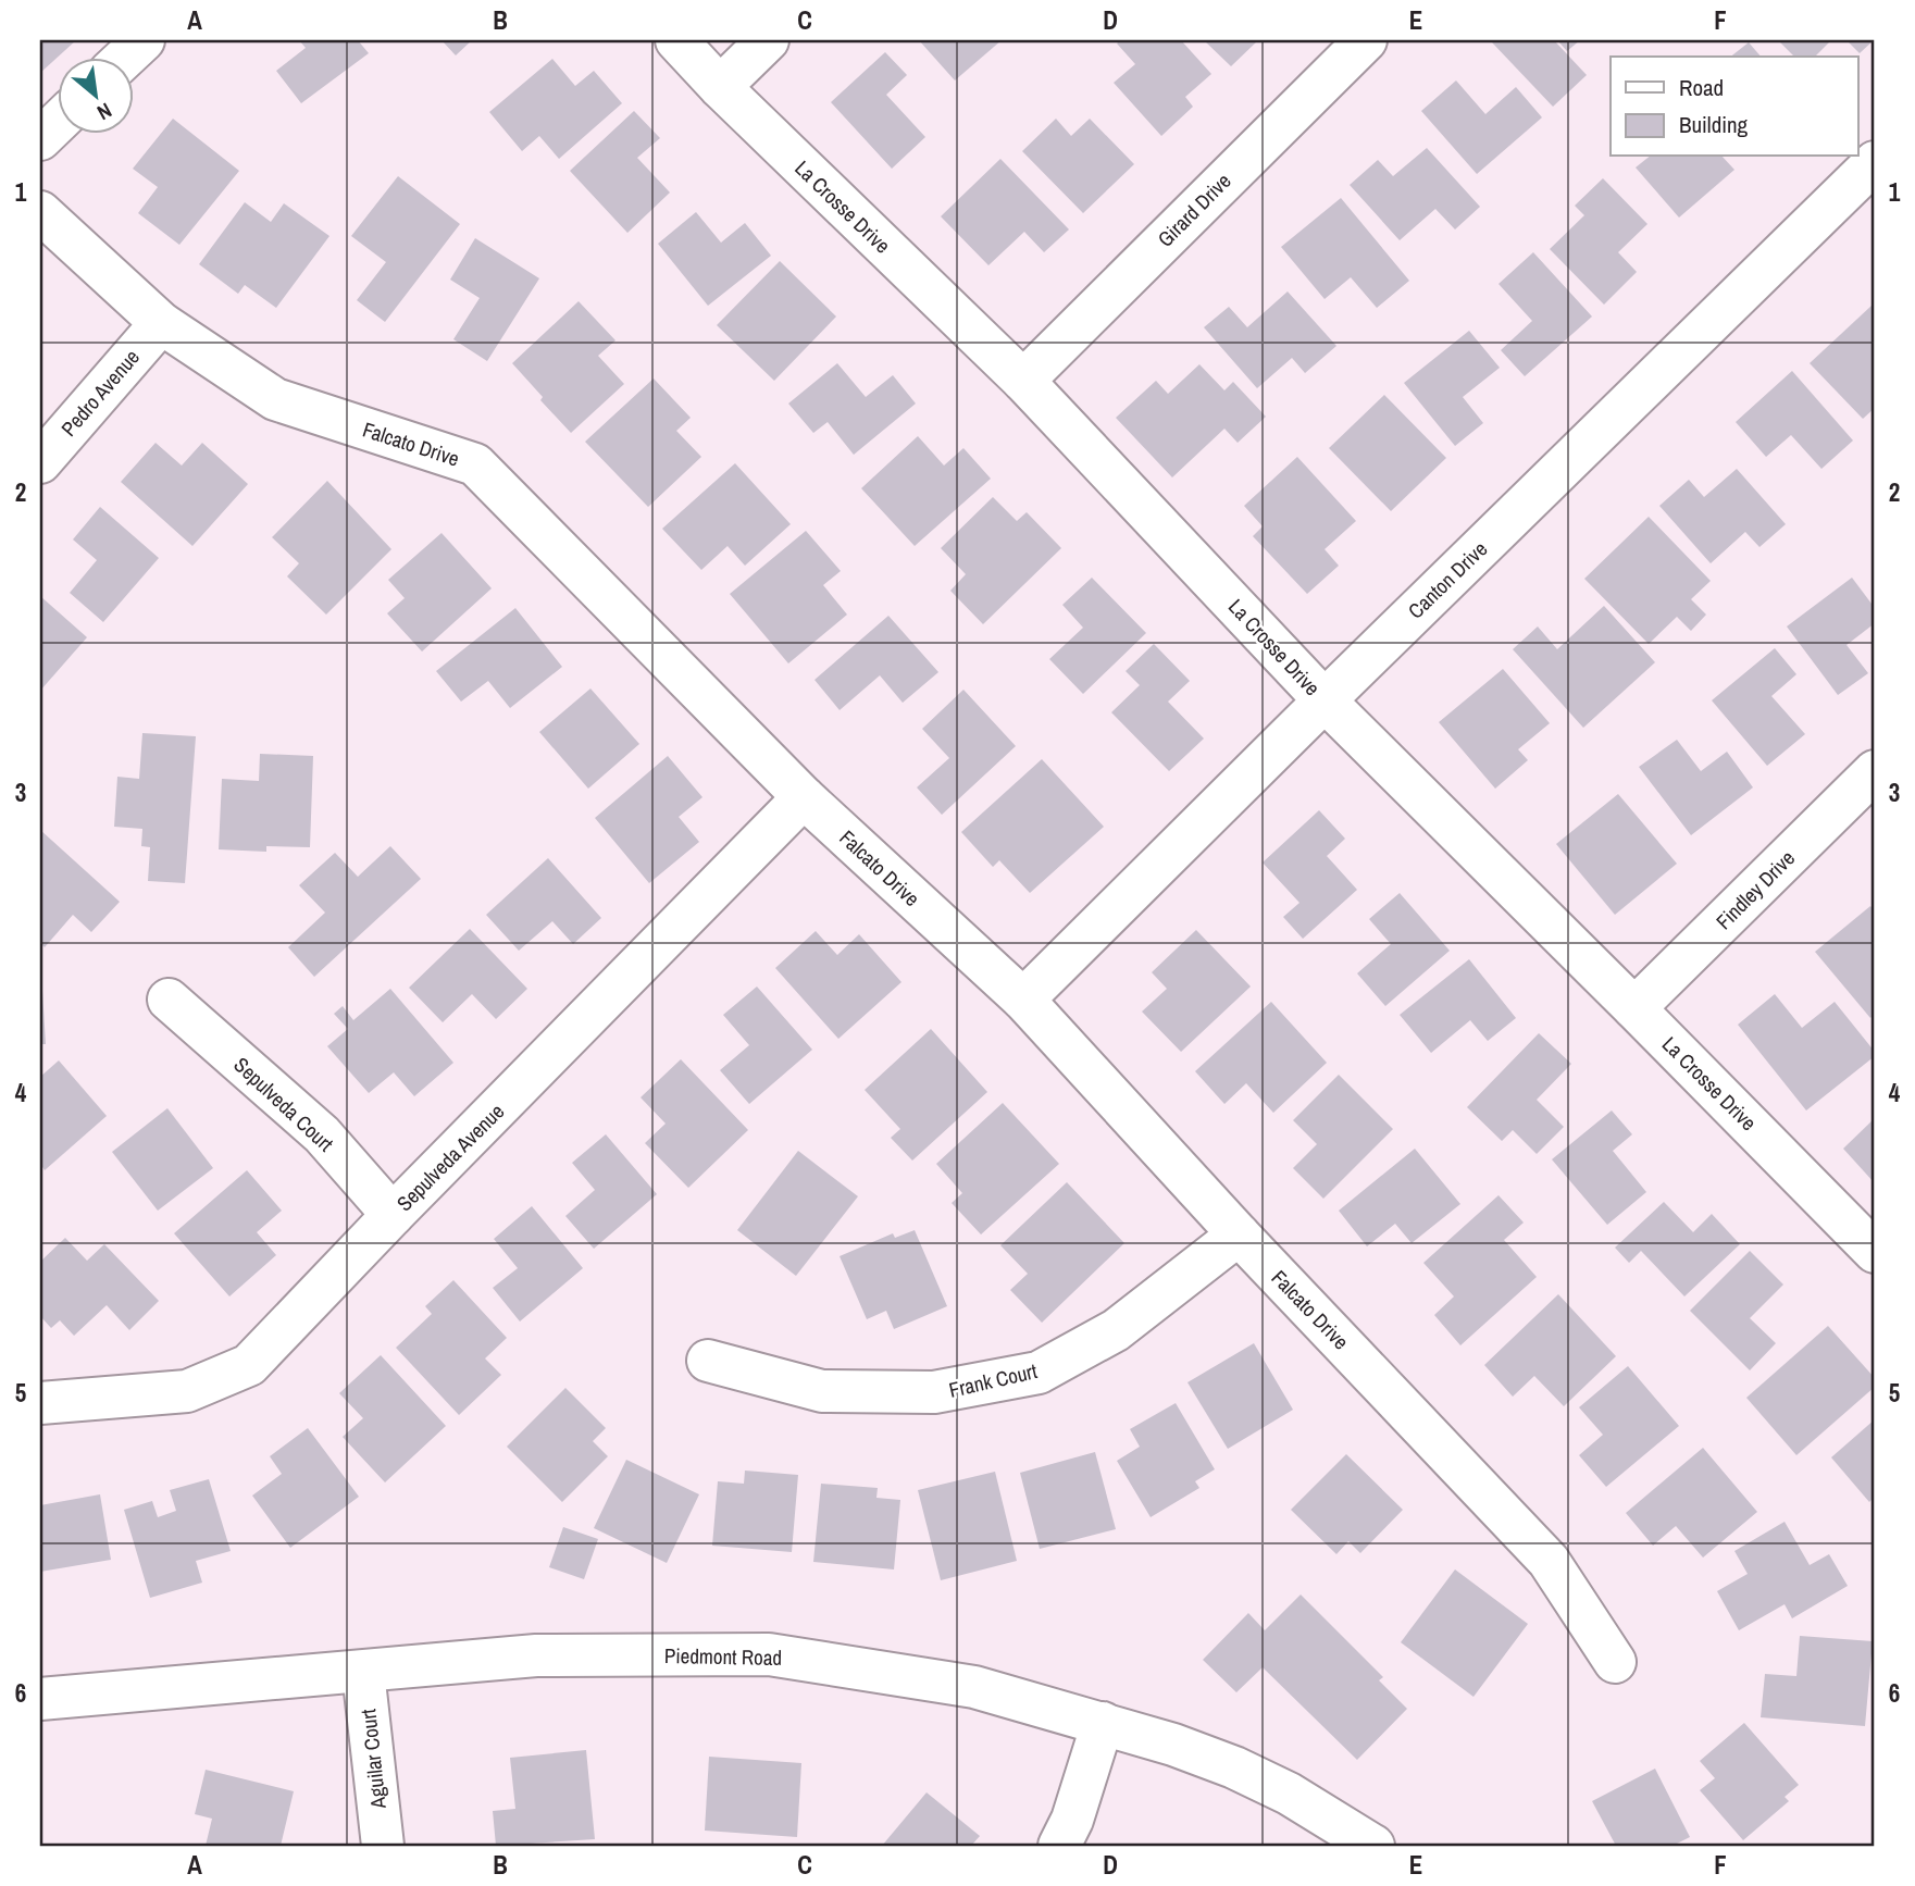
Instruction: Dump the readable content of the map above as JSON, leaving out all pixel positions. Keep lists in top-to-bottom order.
{
  "streets": {
    "street": [
      "La Crosse Drive",
      "Girard Drive",
      "Pedro Avenue",
      "Falcato Drive",
      "Canton Drive",
      "Findley Drive",
      "Sepulveda Court",
      "Sepulveda Avenue",
      "Frank Court",
      "Piedmont Road",
      "Aguilar Court"
    ]
  },
  "crossings": [
    ["La Crosse Drive", "Girard Drive"],
    ["La Crosse Drive", "Canton Drive"],
    ["La Crosse Drive", "Findley Drive"],
    ["Pedro Avenue", "Falcato Drive"],
    ["Falcato Drive", "Canton Drive"],
    ["Falcato Drive", "Sepulveda Avenue"],
    ["Falcato Drive", "Frank Court"],
    ["Sepulveda Court", "Sepulveda Avenue"],
    ["Piedmont Road", "Aguilar Court"]
  ],
  "legend": ["Road", "Building"],
  "north": "bottom right",
  "grid": {
    "columns": [
      "A",
      "B",
      "C",
      "D",
      "E",
      "F"
    ],
    "rows": [
      "1",
      "2",
      "3",
      "4",
      "5",
      "6"
    ]
  }
}
